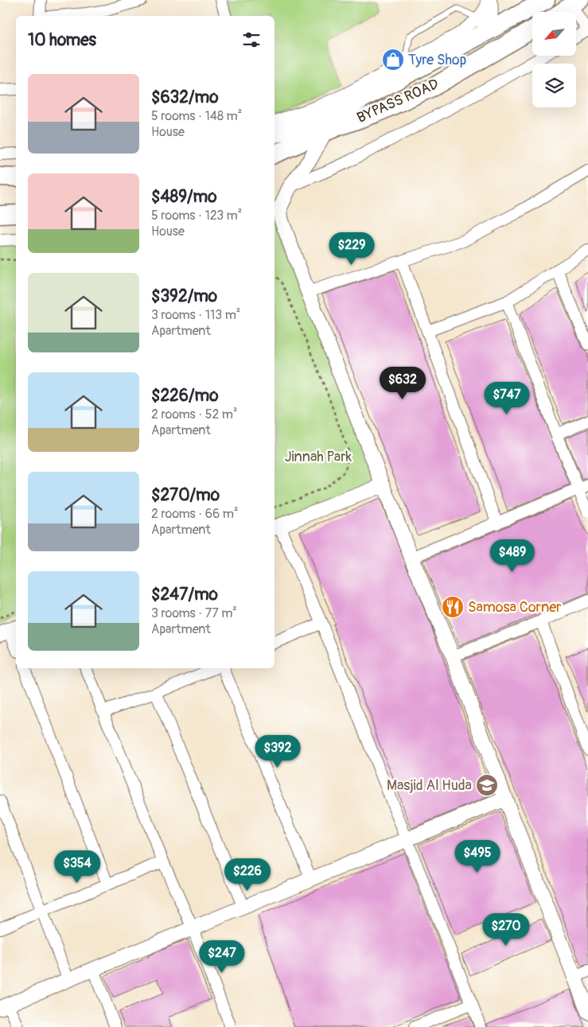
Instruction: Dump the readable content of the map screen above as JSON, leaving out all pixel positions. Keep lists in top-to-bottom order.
{
  "streets": {
    "main road": ["BYPASS ROAD"]
  },
  "parks": ["Jinnah Park"],
  "places": {
    "shop": ["Tyre Shop"],
    "restaurant": ["Samosa Corner"],
    "school or university": ["Masjid Al Huda"]
  },
  "north": "bottom left",
  "page": {
    "heading": "10 homes",
    "list": [
      {
        "name": "$632/mo",
        "note": "5 rooms · 148 m² · House"
      },
      {
        "name": "$489/mo",
        "note": "5 rooms · 123 m² · House"
      },
      {
        "name": "$392/mo",
        "note": "3 rooms · 113 m² · Apartment"
      },
      {
        "name": "$226/mo",
        "note": "2 rooms · 52 m² · Apartment"
      },
      {
        "name": "$270/mo",
        "note": "2 rooms · 66 m² · Apartment"
      },
      {
        "name": "$247/mo",
        "note": "3 rooms · 77 m² · Apartment"
      }
    ],
    "price": [
      "$229",
      "$632",
      "$747",
      "$489",
      "$392",
      "$495",
      "$354",
      "$226",
      "$270",
      "$247"
    ]
  }
}
